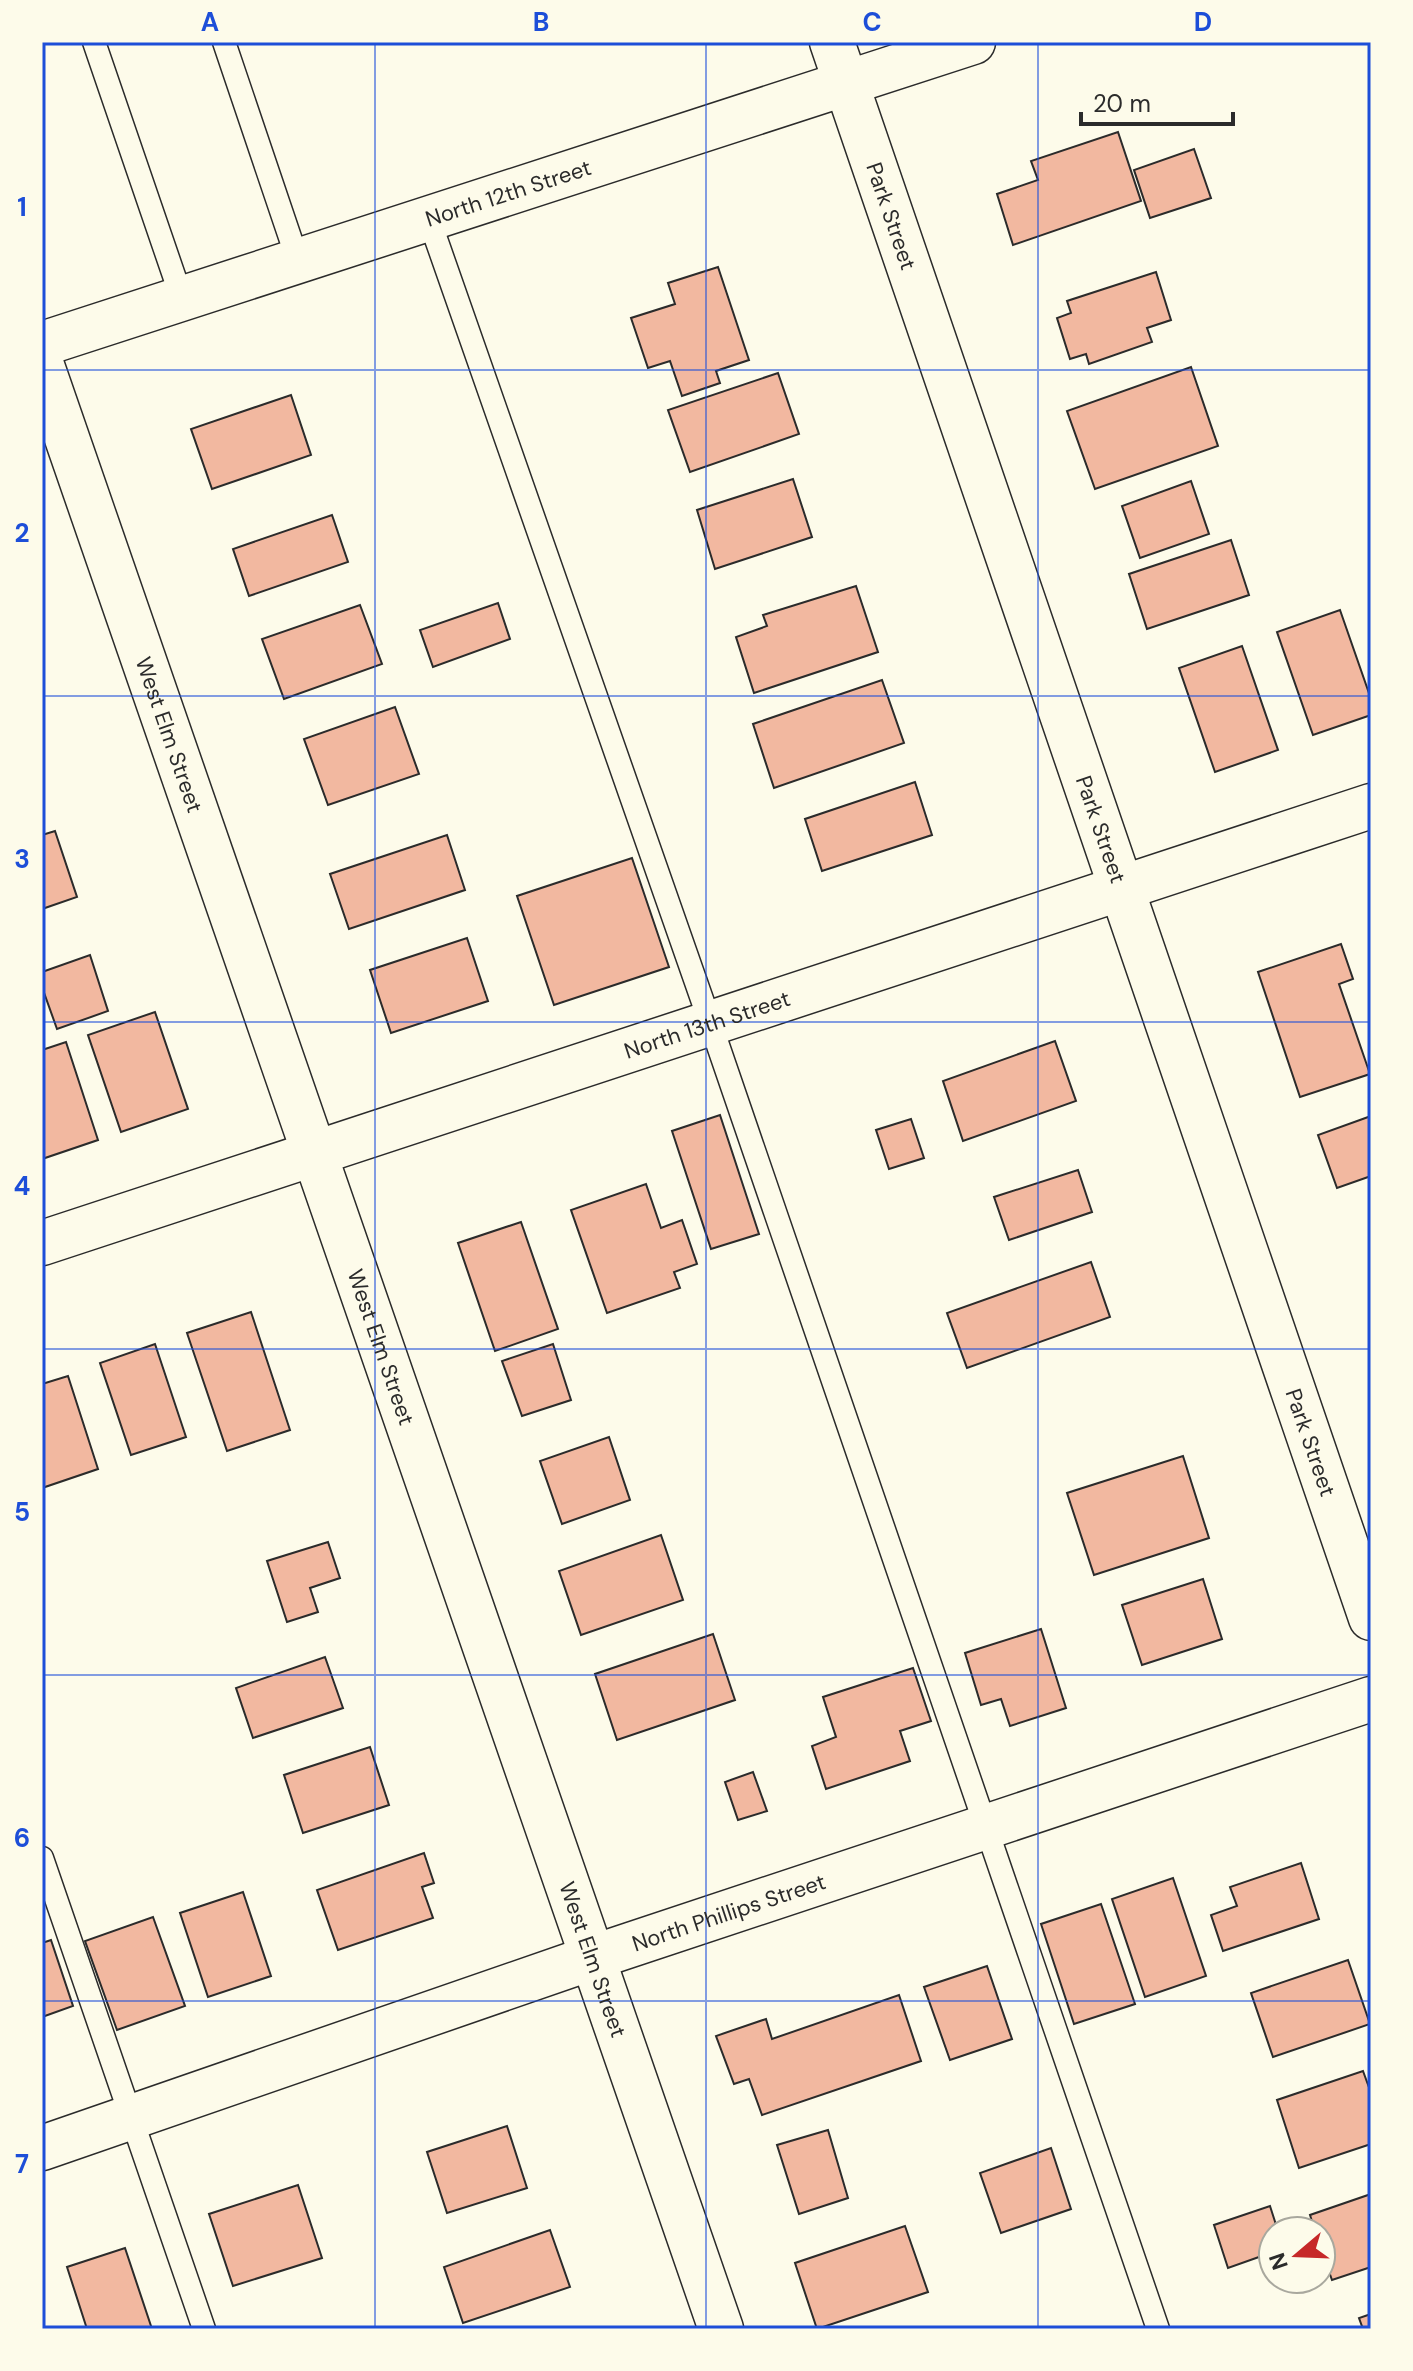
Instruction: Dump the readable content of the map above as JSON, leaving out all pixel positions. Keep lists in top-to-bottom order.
{
  "streets": {
    "street": [
      "North 12th Street",
      "Park Street",
      "West Elm Street",
      "North 13th Street",
      "North Phillips Street"
    ]
  },
  "crossings": [
    ["North 12th Street", "Park Street"],
    ["Park Street", "North 13th Street"],
    ["West Elm Street", "North 13th Street"],
    ["West Elm Street", "North Phillips Street"]
  ],
  "scale_bar": "20 m",
  "north": "left",
  "grid": {
    "columns": [
      "A",
      "B",
      "C",
      "D"
    ],
    "rows": [
      "1",
      "2",
      "3",
      "4",
      "5",
      "6",
      "7"
    ]
  }
}
